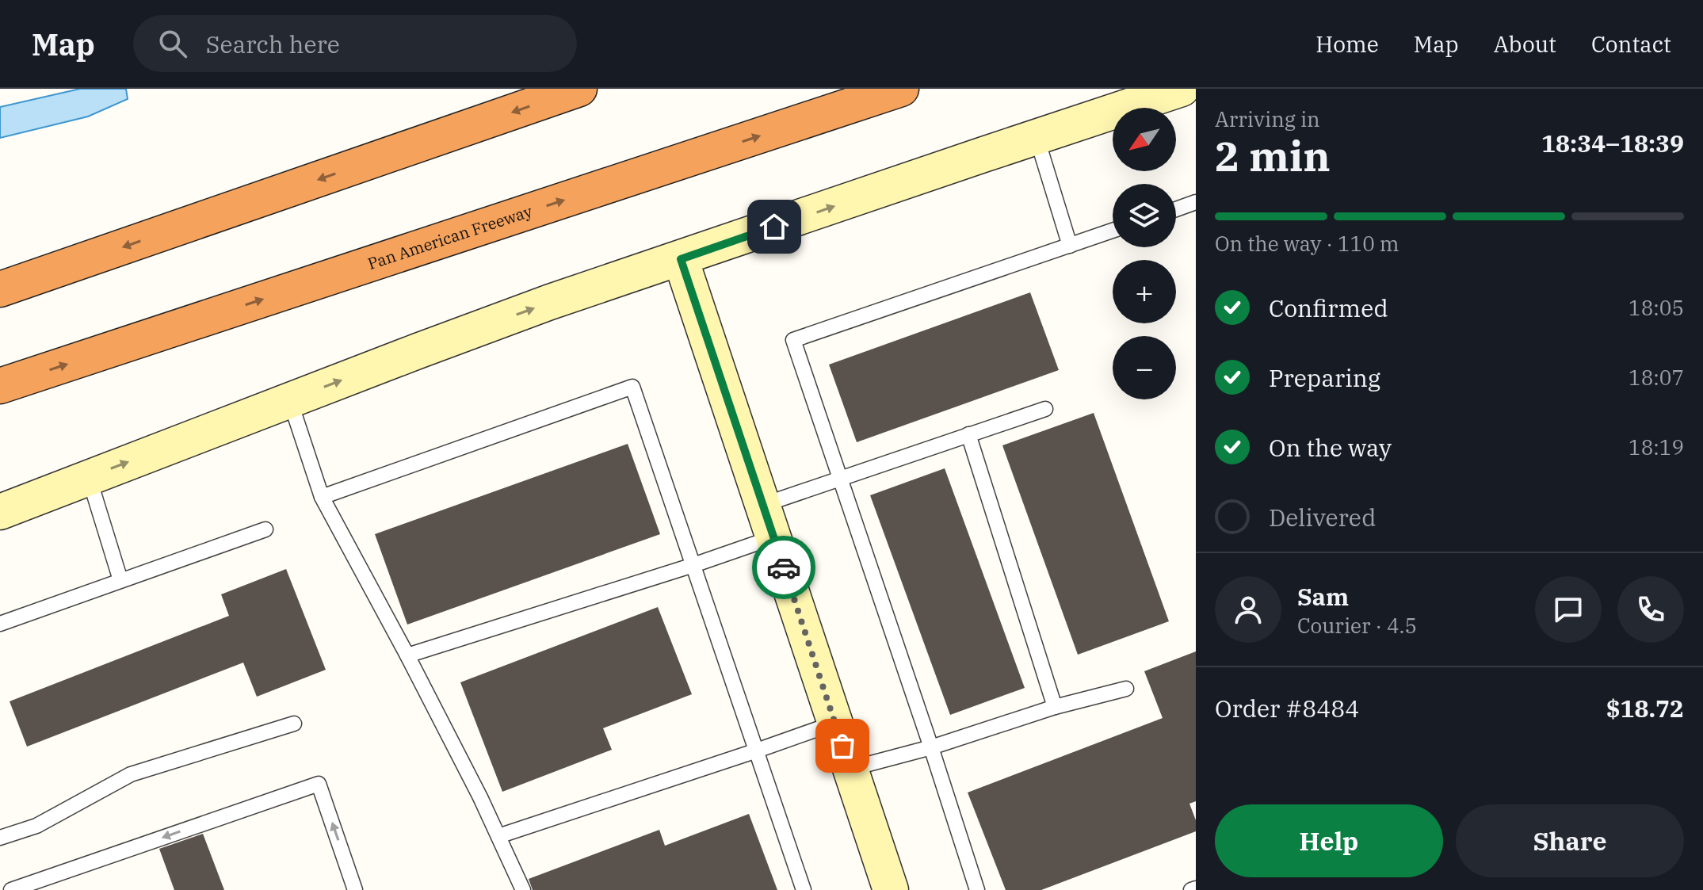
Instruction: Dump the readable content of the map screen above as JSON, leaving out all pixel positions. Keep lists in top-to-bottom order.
{
  "streets": {
    "highway": ["Pan American Freeway"]
  },
  "north": "bottom left",
  "page": {
    "header": "Map",
    "search": "Search here",
    "nav": [
      "Home",
      "Map",
      "About",
      "Contact"
    ],
    "heading": ["2 min", "Arriving in", "18:34–18:39"],
    "panel": [
      "Sam",
      "Courier · 4.5",
      "Order #8484",
      "$18.72"
    ],
    "map_buttons": ["+", "−"],
    "bar": "On the way · 110 m",
    "list": [
      ["Confirmed", "18:05"],
      ["Preparing", "18:07"],
      ["On the way", "18:19"],
      "Delivered"
    ],
    "buttons": ["Help", "Share"]
  }
}
